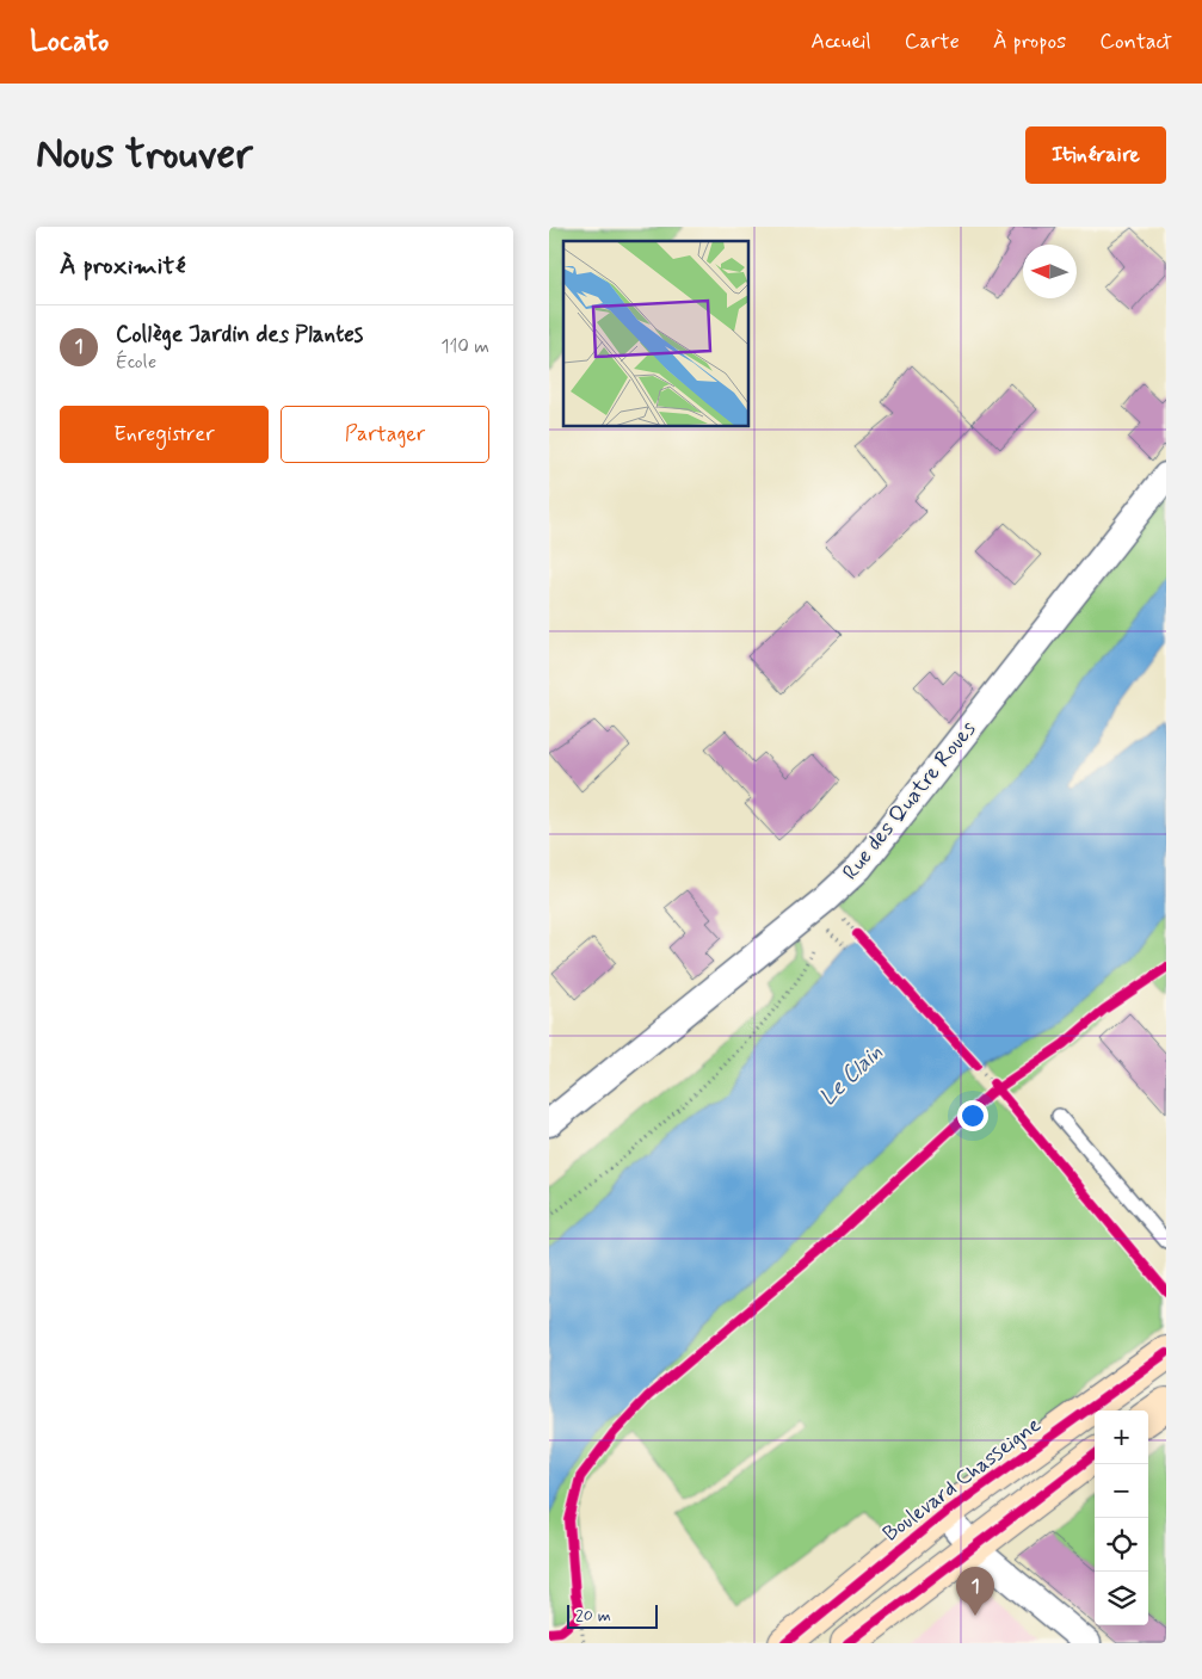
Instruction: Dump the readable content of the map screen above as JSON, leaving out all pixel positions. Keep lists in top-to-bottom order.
{
  "streets": {
    "main road": ["Boulevard Chasseigne"],
    "street": ["Rue des Quatre Roues"]
  },
  "water": ["Le Clain"],
  "scale_bar": "20 m",
  "north": "left",
  "page": {
    "header": "Locato",
    "nav": [
      "Accueil",
      "Carte",
      "À propos",
      "Contact"
    ],
    "buttons": [
      "Itinéraire",
      ["Enregistrer", "Partager"]
    ],
    "title": "Nous trouver",
    "heading": "À proximité",
    "list": [
      {
        "mark": "1",
        "name": "Collège Jardin des Plantes",
        "note": "École",
        "value": "110 m"
      }
    ],
    "map_buttons": ["+", "−"],
    "pins": "1",
    "scale": "20 m"
  }
}
